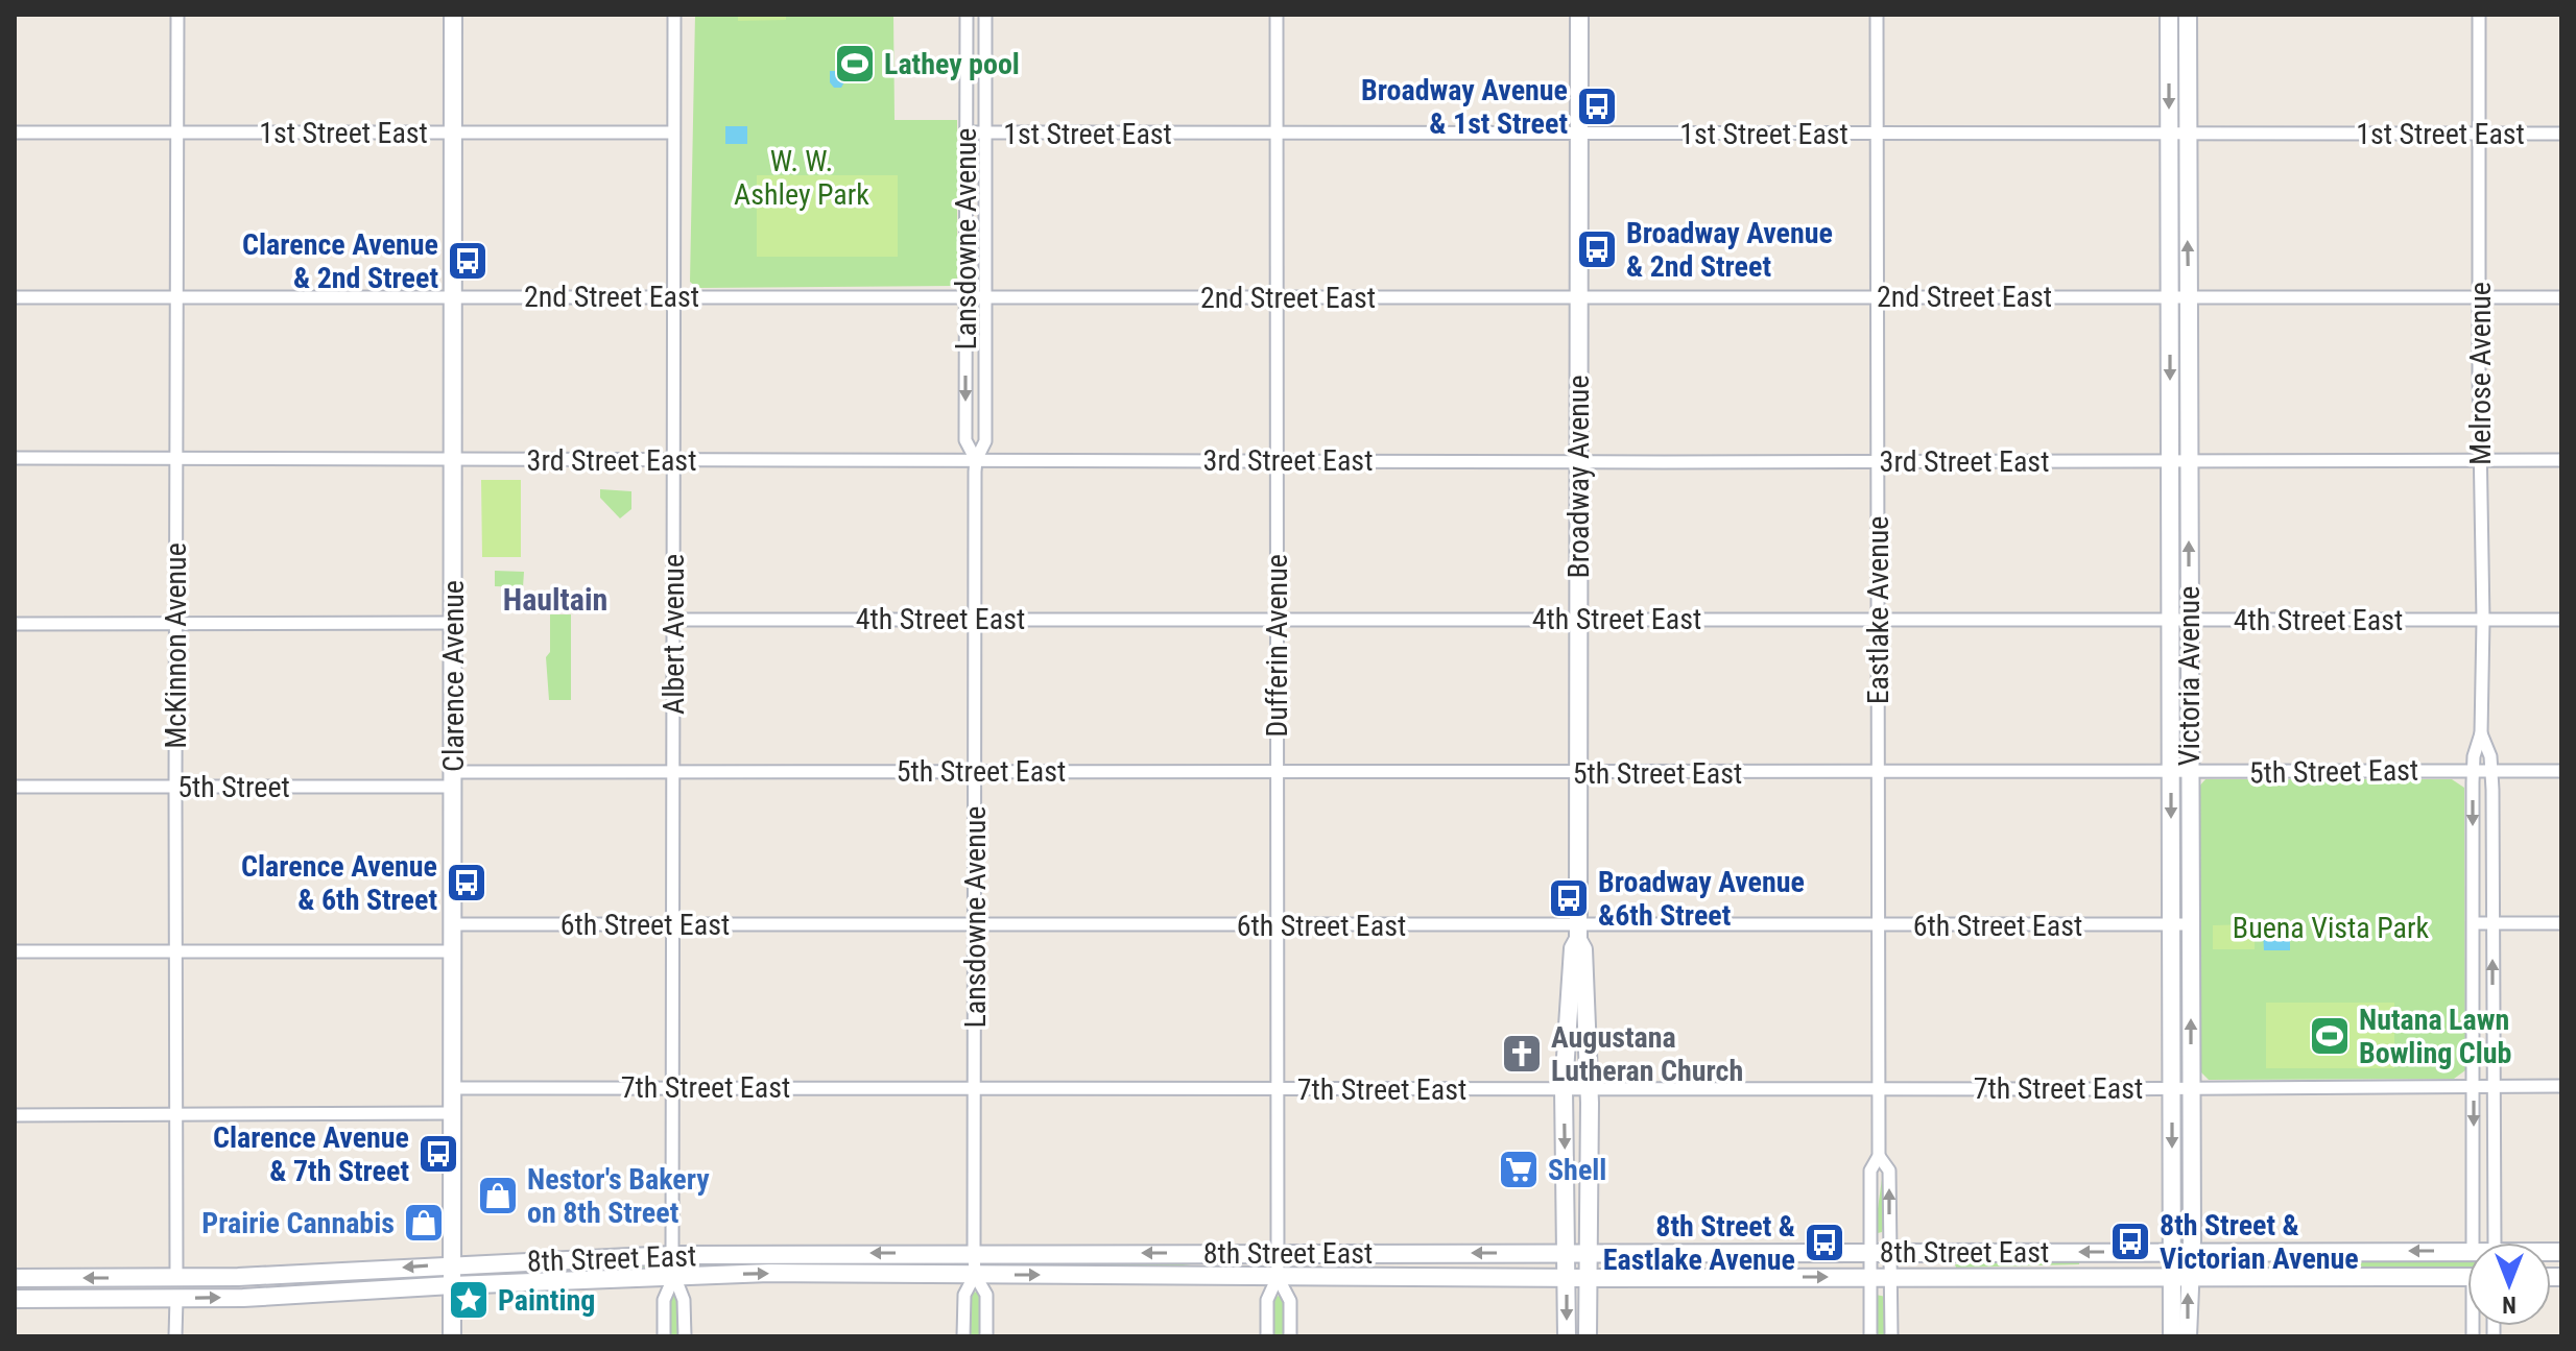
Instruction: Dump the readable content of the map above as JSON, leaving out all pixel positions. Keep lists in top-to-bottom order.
{
  "streets": {
    "main road": [
      "Broadway Avenue",
      "Clarence Avenue",
      "Victoria Avenue",
      "8th Street East"
    ],
    "street": [
      "1st Street East",
      "Lansdowne Avenue",
      "2nd Street East",
      "Melrose Avenue",
      "3rd Street East",
      "Eastlake Avenue",
      "4th Street East",
      "Albert Avenue",
      "McKinnon Avenue",
      "Dufferin Avenue",
      "5th Street East",
      "5th Street",
      "6th Street East",
      "7th Street East"
    ]
  },
  "crossings": [
    ["1st Street East", "Lansdowne Avenue"],
    ["1st Street East", "Melrose Avenue"],
    ["1st Street East", "Broadway Avenue"],
    ["1st Street East", "Eastlake Avenue"],
    ["1st Street East", "Albert Avenue"],
    ["1st Street East", "McKinnon Avenue"],
    ["1st Street East", "Dufferin Avenue"],
    ["1st Street East", "Clarence Avenue"],
    ["1st Street East", "Victoria Avenue"],
    ["Lansdowne Avenue", "2nd Street East"],
    ["Lansdowne Avenue", "3rd Street East"],
    ["Lansdowne Avenue", "4th Street East"],
    ["Lansdowne Avenue", "5th Street East"],
    ["Lansdowne Avenue", "6th Street East"],
    ["Lansdowne Avenue", "7th Street East"],
    ["Lansdowne Avenue", "8th Street East"],
    ["2nd Street East", "Melrose Avenue"],
    ["2nd Street East", "Broadway Avenue"],
    ["2nd Street East", "Eastlake Avenue"],
    ["2nd Street East", "Albert Avenue"],
    ["2nd Street East", "McKinnon Avenue"],
    ["2nd Street East", "Dufferin Avenue"],
    ["2nd Street East", "Clarence Avenue"],
    ["2nd Street East", "Victoria Avenue"],
    ["Melrose Avenue", "3rd Street East"],
    ["Melrose Avenue", "4th Street East"],
    ["Melrose Avenue", "5th Street East"],
    ["Melrose Avenue", "7th Street East"],
    ["3rd Street East", "Broadway Avenue"],
    ["3rd Street East", "Eastlake Avenue"],
    ["3rd Street East", "Albert Avenue"],
    ["3rd Street East", "McKinnon Avenue"],
    ["3rd Street East", "Dufferin Avenue"],
    ["3rd Street East", "Clarence Avenue"],
    ["3rd Street East", "Victoria Avenue"],
    ["Broadway Avenue", "4th Street East"],
    ["Broadway Avenue", "5th Street East"],
    ["Broadway Avenue", "6th Street East"],
    ["Broadway Avenue", "7th Street East"],
    ["Broadway Avenue", "8th Street East"],
    ["Eastlake Avenue", "4th Street East"],
    ["Eastlake Avenue", "5th Street East"],
    ["Eastlake Avenue", "6th Street East"],
    ["Eastlake Avenue", "7th Street East"],
    ["Eastlake Avenue", "8th Street East"],
    ["4th Street East", "Albert Avenue"],
    ["4th Street East", "Dufferin Avenue"],
    ["4th Street East", "Victoria Avenue"],
    ["Albert Avenue", "5th Street"],
    ["Albert Avenue", "6th Street East"],
    ["Albert Avenue", "7th Street East"],
    ["Albert Avenue", "8th Street East"],
    ["McKinnon Avenue", "5th Street"],
    ["McKinnon Avenue", "8th Street East"],
    ["Dufferin Avenue", "5th Street East"],
    ["Dufferin Avenue", "6th Street East"],
    ["Dufferin Avenue", "7th Street East"],
    ["Dufferin Avenue", "8th Street East"],
    ["Clarence Avenue", "5th Street"],
    ["Clarence Avenue", "6th Street East"],
    ["Clarence Avenue", "7th Street East"],
    ["Clarence Avenue", "8th Street East"],
    ["Victoria Avenue", "5th Street East"],
    ["Victoria Avenue", "6th Street East"],
    ["Victoria Avenue", "7th Street East"],
    ["Victoria Avenue", "8th Street East"],
    ["5th Street East", "5th Street"]
  ],
  "districts": ["Haultain"],
  "parks": ["W. W. Ashley Park", "Buena Vista Park"],
  "places": {
    "sports": ["Lathey pool", "Nutana Lawn Bowling Club"],
    "bus stop": [
      "Broadway Avenue & 1st Street",
      "Broadway Avenue & 2nd Street",
      "Clarence Avenue & 2nd Street",
      "Clarence Avenue & 6th Street",
      "Broadway Avenue &6th Street",
      "Clarence Avenue & 7th Street",
      "8th Street & Victorian Avenue",
      "8th Street & Eastlake Avenue"
    ],
    "church": ["Augustana Lutheran Church"],
    "supermarket": ["Shell"],
    "shop": ["Nestor's Bakery on 8th Street", "Prairie Cannabis"],
    "place": ["Painting"]
  },
  "north": "bottom"
}
